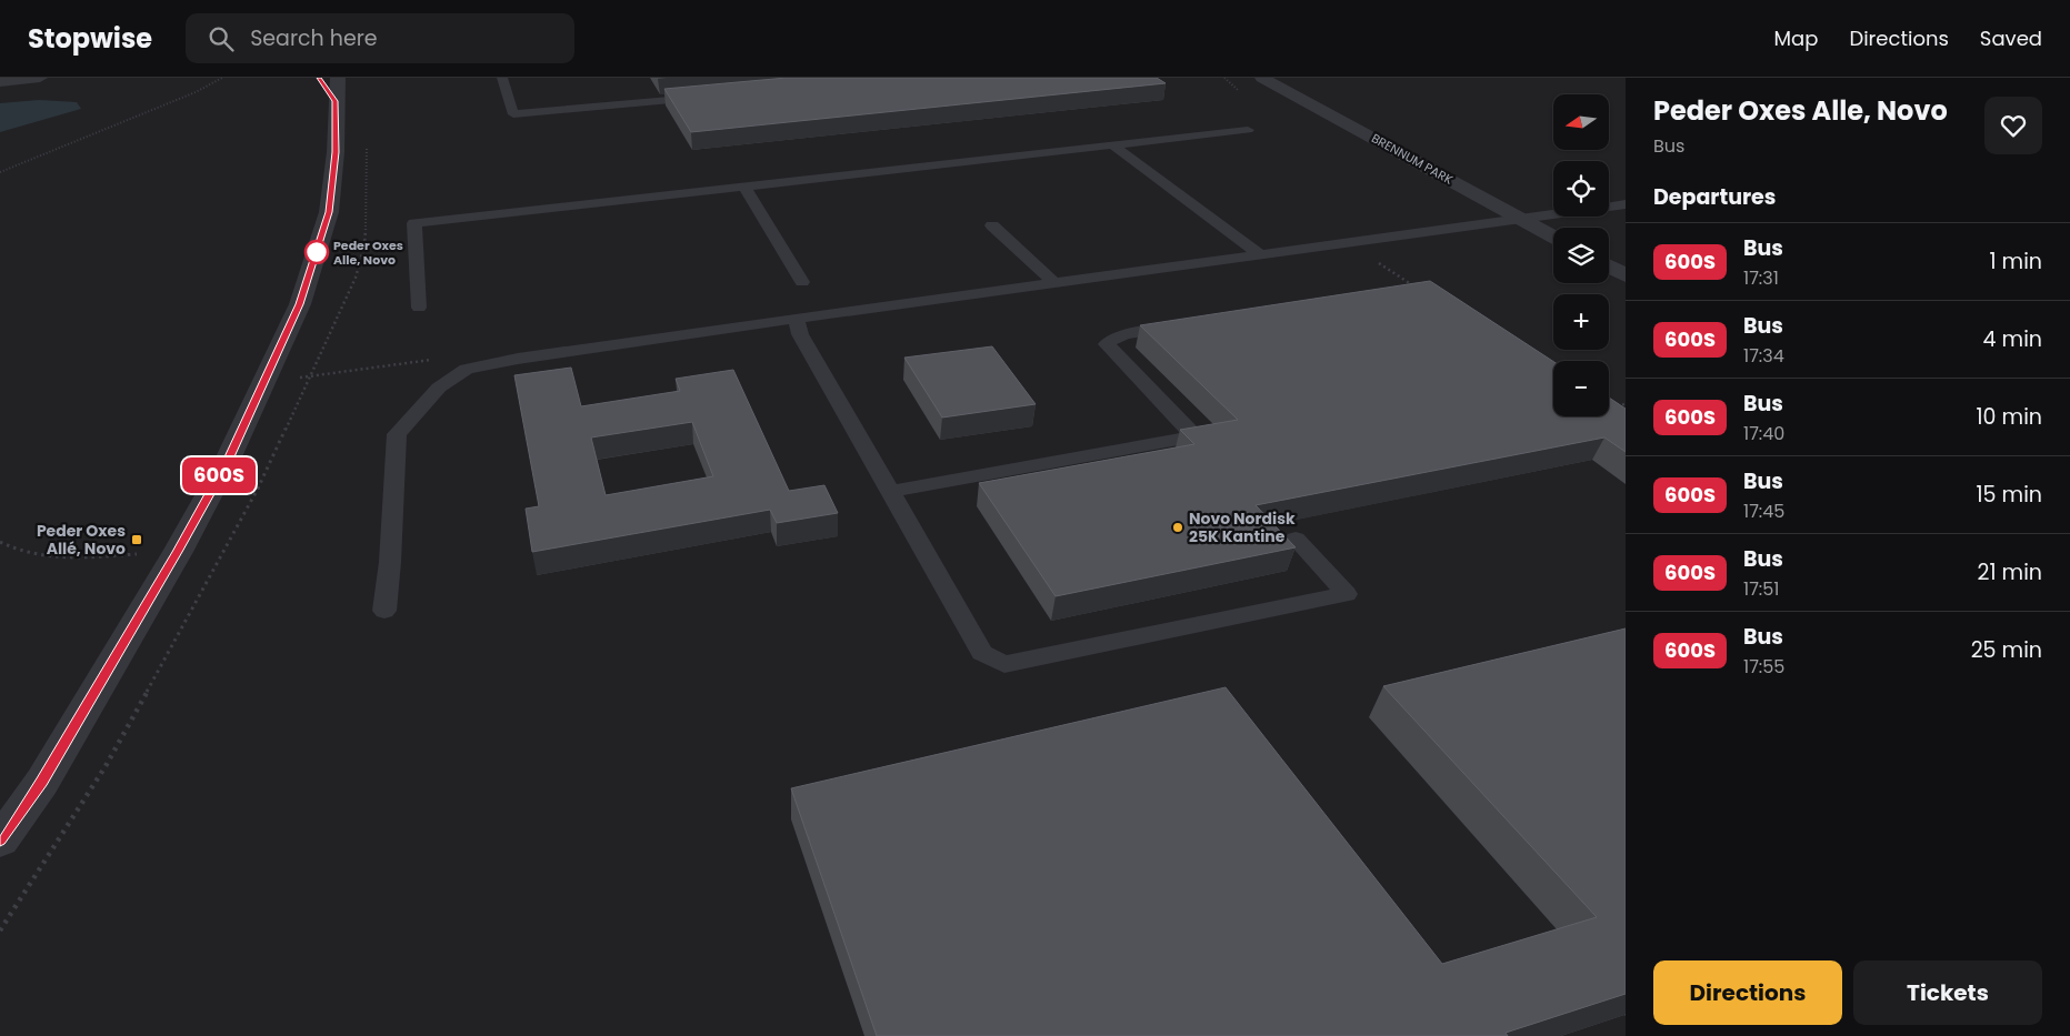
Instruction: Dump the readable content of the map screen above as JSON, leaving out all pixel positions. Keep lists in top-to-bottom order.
{
  "streets": {
    "street": ["BRENNUM PARK"]
  },
  "places": {
    "other": ["Peder Oxes Alle, Novo", "Novo Nordisk 25K Kantine"],
    "transit": ["Peder Oxes Allé, Novo"]
  },
  "lines": ["bus line 600S"],
  "north": "left",
  "page": {
    "header": "Stopwise",
    "search": "Search here",
    "nav": ["Map", "Directions", "Saved"],
    "on_map": "600S",
    "heading": [
      ["Peder Oxes Alle, Novo", "Bus"],
      "Departures"
    ],
    "map_buttons": ["+", "−"],
    "list": [
      {
        "mark": "600S",
        "name": "Bus",
        "note": "17:31",
        "value": "1 min"
      },
      {
        "mark": "600S",
        "name": "Bus",
        "note": "17:34",
        "value": "4 min"
      },
      {
        "mark": "600S",
        "name": "Bus",
        "note": "17:40",
        "value": "10 min"
      },
      {
        "mark": "600S",
        "name": "Bus",
        "note": "17:45",
        "value": "15 min"
      },
      {
        "mark": "600S",
        "name": "Bus",
        "note": "17:51",
        "value": "21 min"
      },
      {
        "mark": "600S",
        "name": "Bus",
        "note": "17:55",
        "value": "25 min"
      }
    ],
    "buttons": ["Directions", "Tickets"]
  }
}
